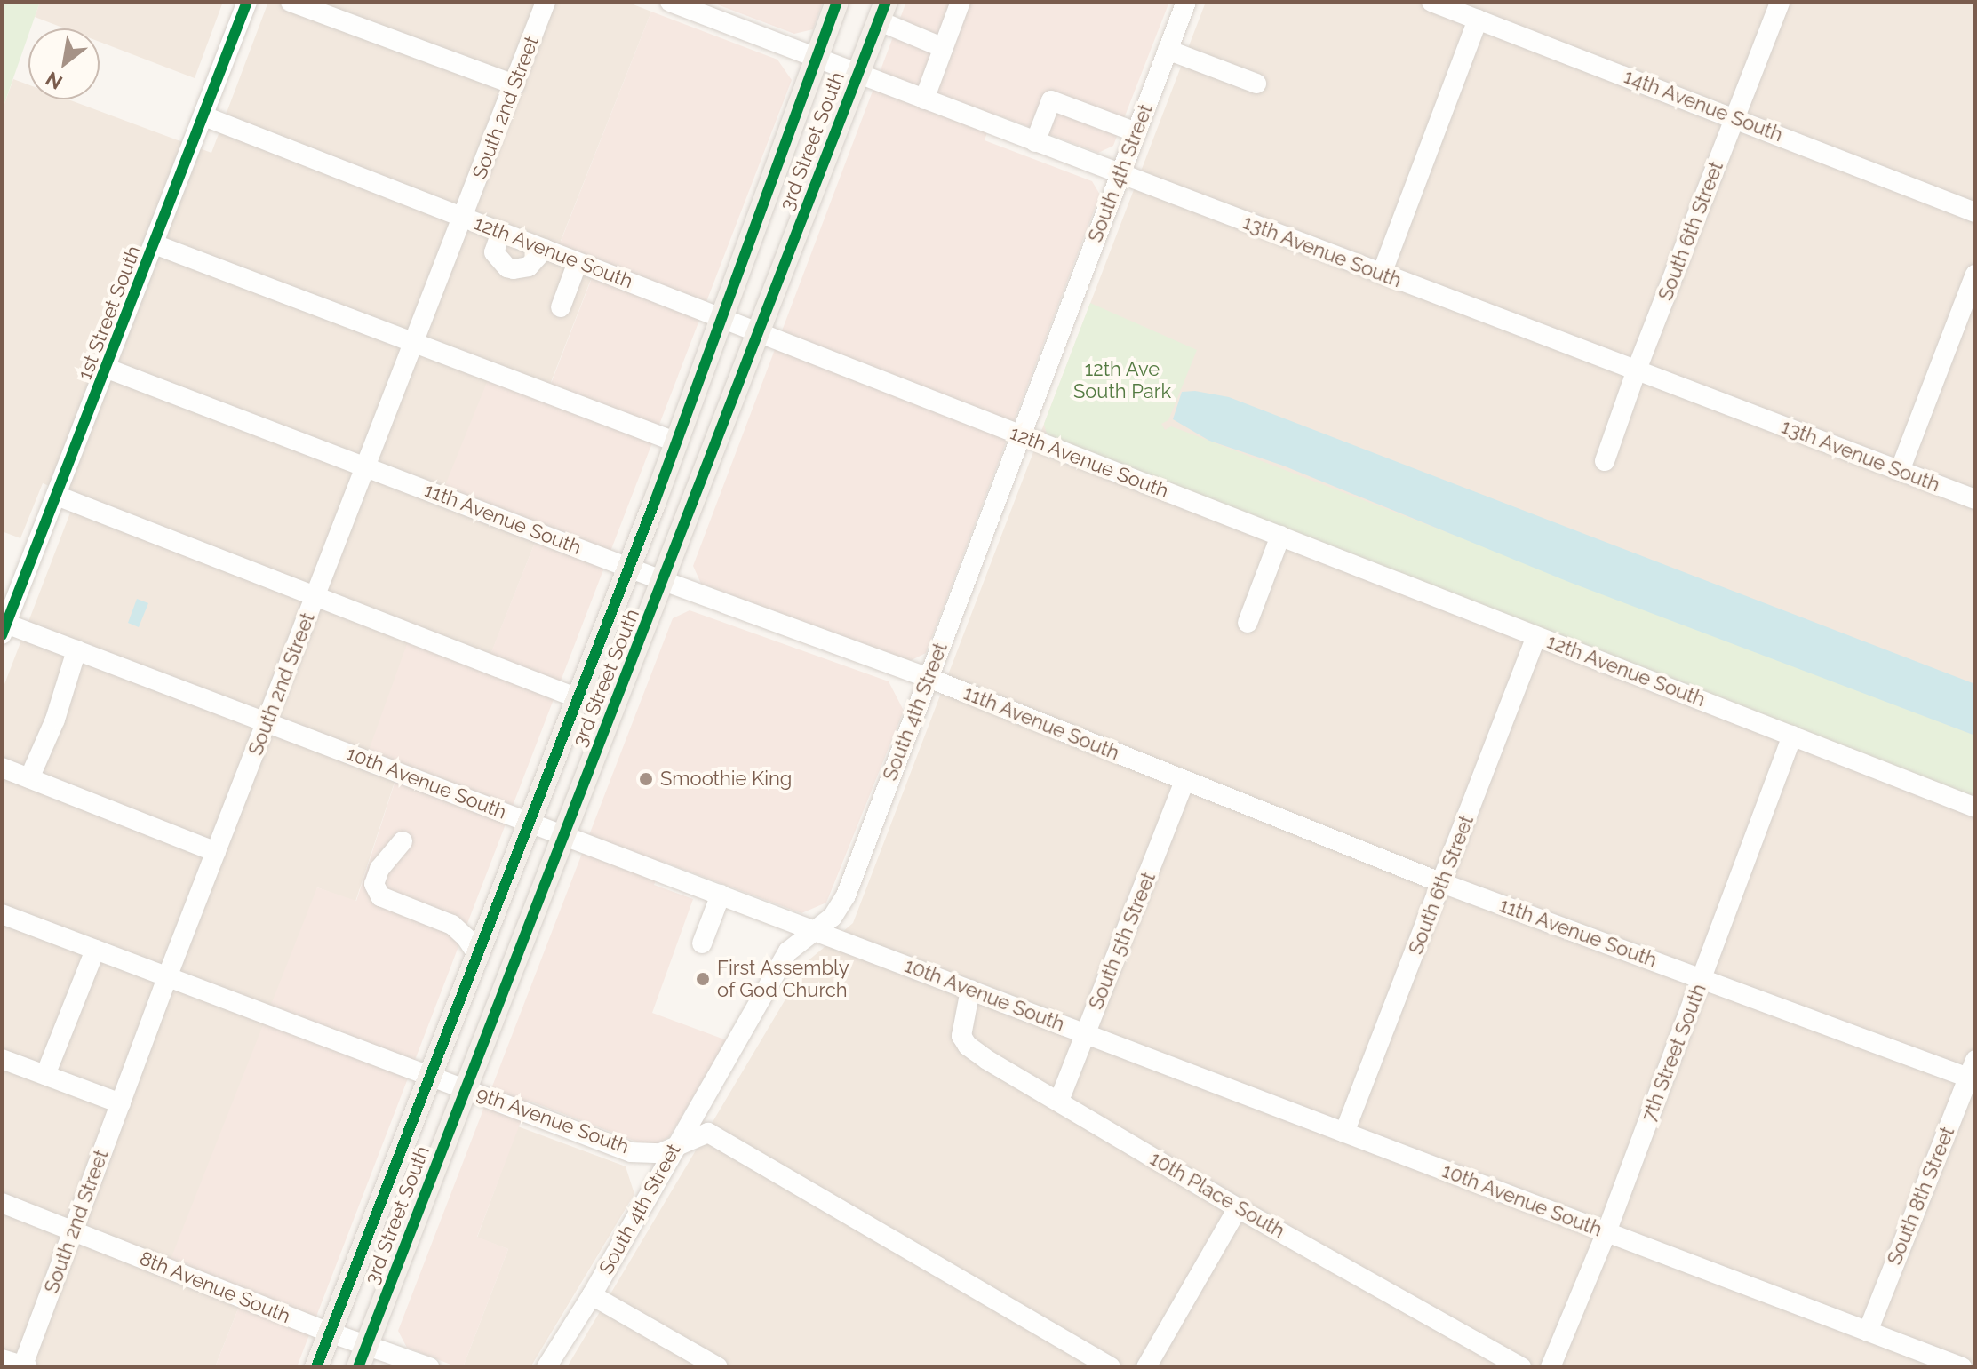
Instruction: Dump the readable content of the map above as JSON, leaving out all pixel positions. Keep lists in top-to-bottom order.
{
  "streets": {
    "main road": ["3rd Street South"],
    "street": [
      "14th Avenue South",
      "South 2nd Street",
      "South 4th Street",
      "South 6th Street",
      "13th Avenue South",
      "12th Avenue South",
      "1st Street South",
      "11th Avenue South",
      "10th Avenue South",
      "South 5th Street",
      "7th Street South",
      "9th Avenue South",
      "10th Place South",
      "South 8th Street",
      "8th Avenue South"
    ]
  },
  "crossings": [
    ["14th Avenue South", "South 6th Street"],
    ["South 2nd Street", "12th Avenue South"],
    ["South 2nd Street", "11th Avenue South"],
    ["South 2nd Street", "10th Avenue South"],
    ["South 2nd Street", "9th Avenue South"],
    ["South 2nd Street", "8th Avenue South"],
    ["3rd Street South", "13th Avenue South"],
    ["3rd Street South", "12th Avenue South"],
    ["3rd Street South", "11th Avenue South"],
    ["3rd Street South", "10th Avenue South"],
    ["3rd Street South", "9th Avenue South"],
    ["3rd Street South", "8th Avenue South"],
    ["South 4th Street", "13th Avenue South"],
    ["South 4th Street", "12th Avenue South"],
    ["South 4th Street", "11th Avenue South"],
    ["South 4th Street", "10th Avenue South"],
    ["South 4th Street", "9th Avenue South"],
    ["South 6th Street", "13th Avenue South"],
    ["South 6th Street", "12th Avenue South"],
    ["South 6th Street", "11th Avenue South"],
    ["South 6th Street", "10th Avenue South"],
    ["12th Avenue South", "1st Street South"],
    ["12th Avenue South", "7th Street South"],
    ["1st Street South", "11th Avenue South"],
    ["1st Street South", "10th Avenue South"],
    ["11th Avenue South", "South 5th Street"],
    ["11th Avenue South", "7th Street South"],
    ["11th Avenue South", "South 8th Street"],
    ["10th Avenue South", "South 5th Street"],
    ["10th Avenue South", "7th Street South"],
    ["10th Avenue South", "10th Place South"],
    ["10th Avenue South", "South 8th Street"],
    ["South 5th Street", "10th Place South"]
  ],
  "parks": ["12th Ave South Park"],
  "places": ["Smoothie King", "First Assembly of God Church"],
  "north": "bottom left"
}
